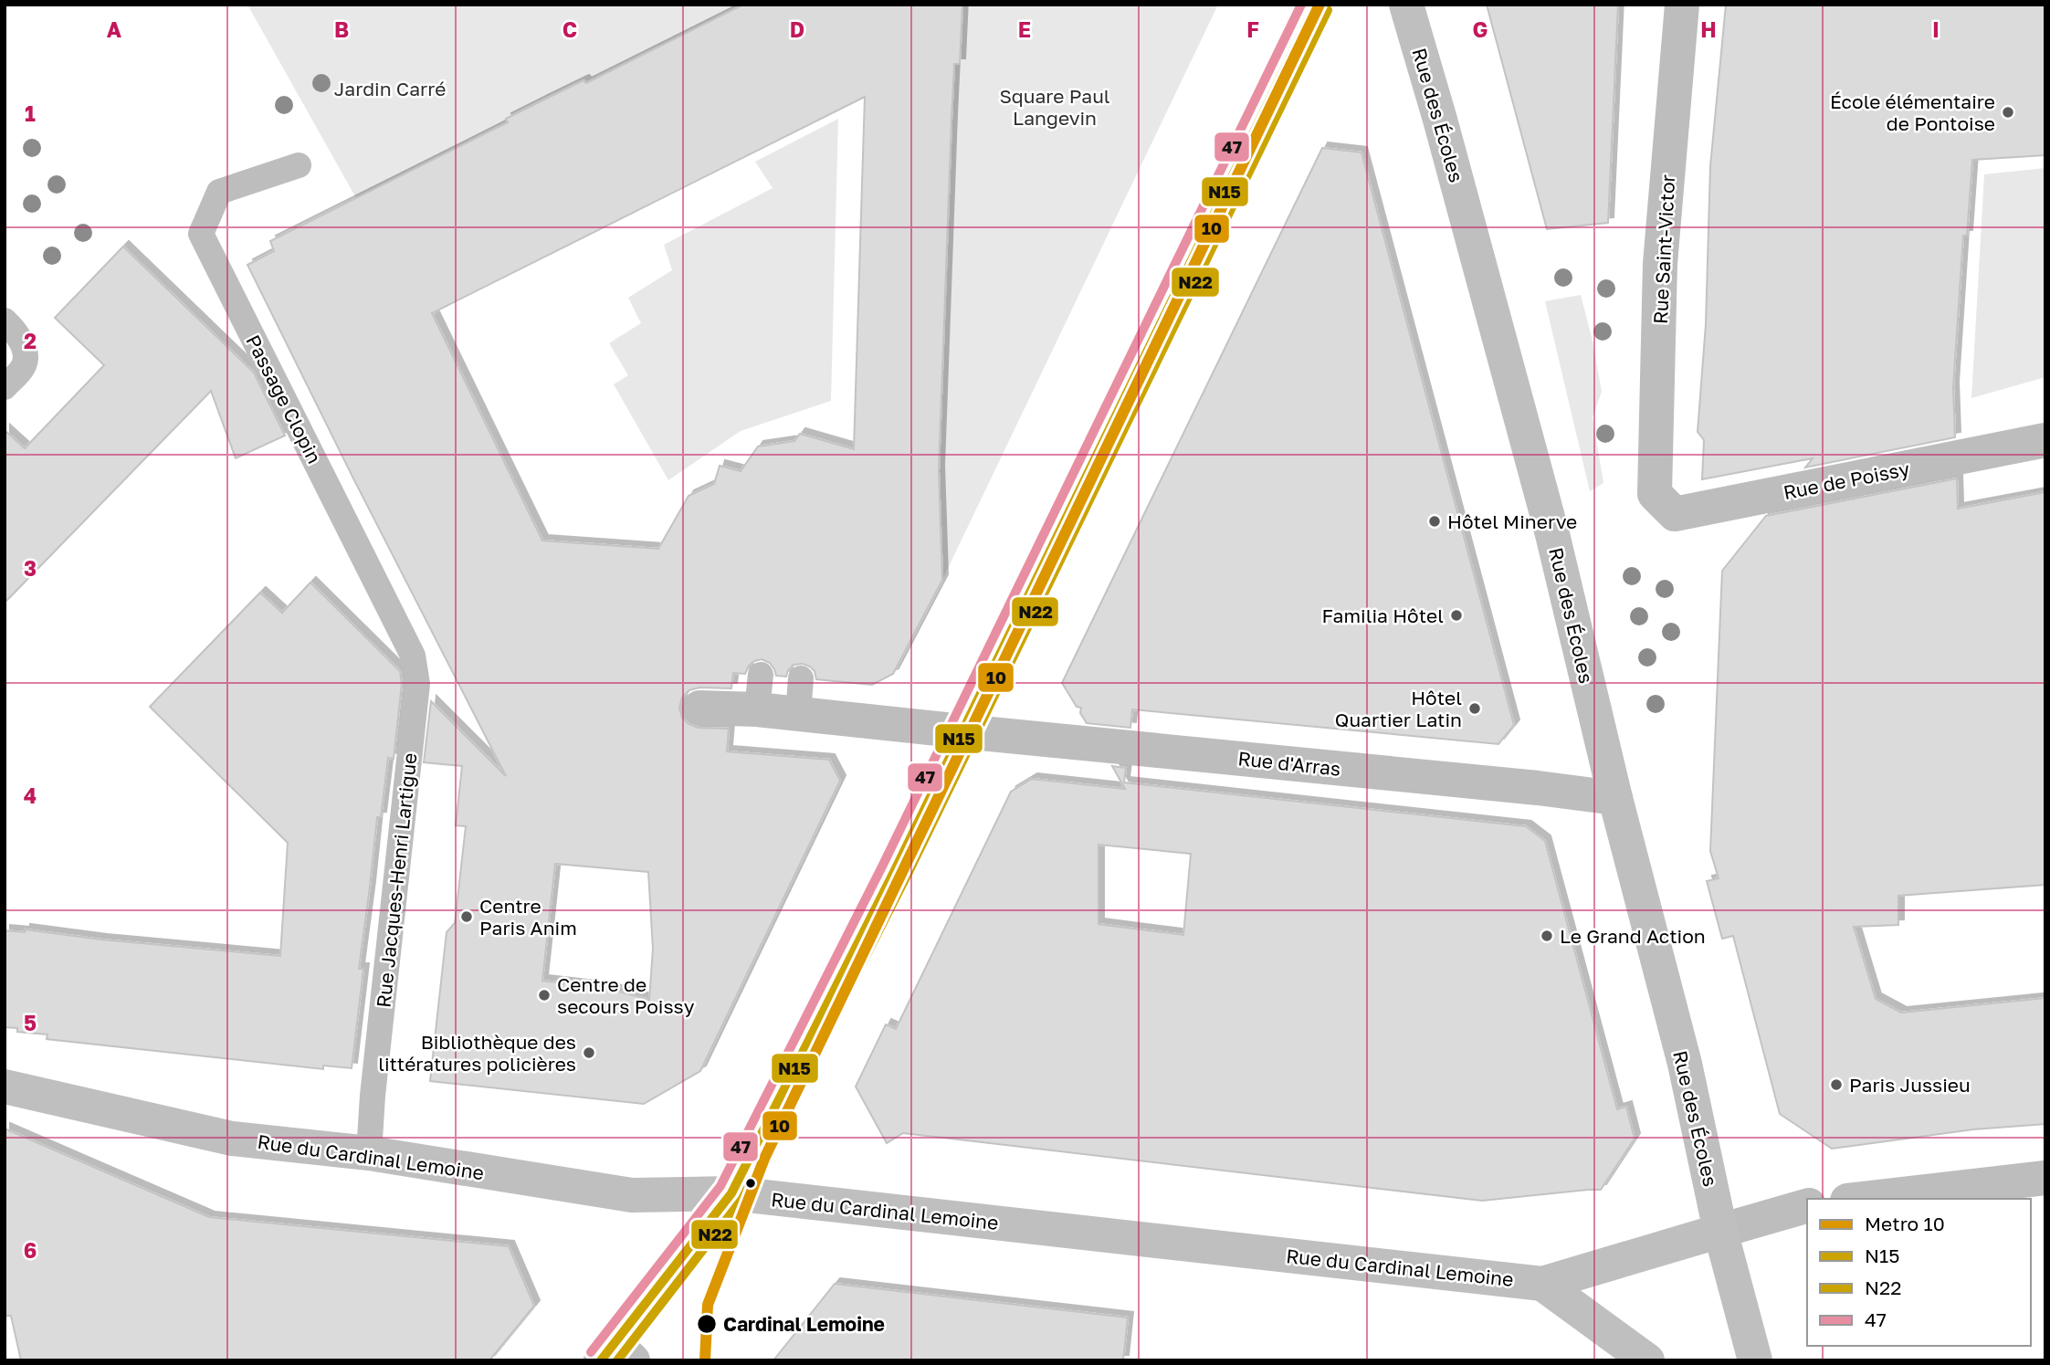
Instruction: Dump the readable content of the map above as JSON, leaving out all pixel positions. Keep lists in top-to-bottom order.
{
  "streets": {
    "street": [
      "Rue des Écoles",
      "Rue Saint-Victor",
      "Rue de Poissy",
      "Rue d'Arras",
      "Rue du Cardinal Lemoine"
    ],
    "lane": ["Passage Clopin", "Rue Jacques-Henri Lartigue"]
  },
  "crossings": [
    ["Rue des Écoles", "Rue d'Arras"],
    ["Rue des Écoles", "Rue du Cardinal Lemoine"],
    ["Rue Saint-Victor", "Rue de Poissy"],
    ["Passage Clopin", "Rue Jacques-Henri Lartigue"],
    ["Rue Jacques-Henri Lartigue", "Rue du Cardinal Lemoine"]
  ],
  "parks": ["Jardin Carré", "Square Paul Langevin"],
  "places": [
    "École élémentaire de Pontoise",
    "Hôtel Minerve",
    "Familia Hôtel",
    "Hôtel Quartier Latin",
    "Centre Paris Anim",
    "Le Grand Action",
    "Centre de secours Poissy",
    "Bibliothèque des littératures policières",
    "Paris Jussieu",
    "Cardinal Lemoine"
  ],
  "lines": [
    "metro line 10",
    "transit line N15",
    "transit line 47",
    "transit line N22"
  ],
  "legend": [
    "Metro 10",
    "N15",
    "N22",
    "47"
  ],
  "grid": {
    "columns": [
      "A",
      "B",
      "C",
      "D",
      "E",
      "F",
      "G",
      "H",
      "I"
    ],
    "rows": [
      "1",
      "2",
      "3",
      "4",
      "5",
      "6"
    ]
  }
}
